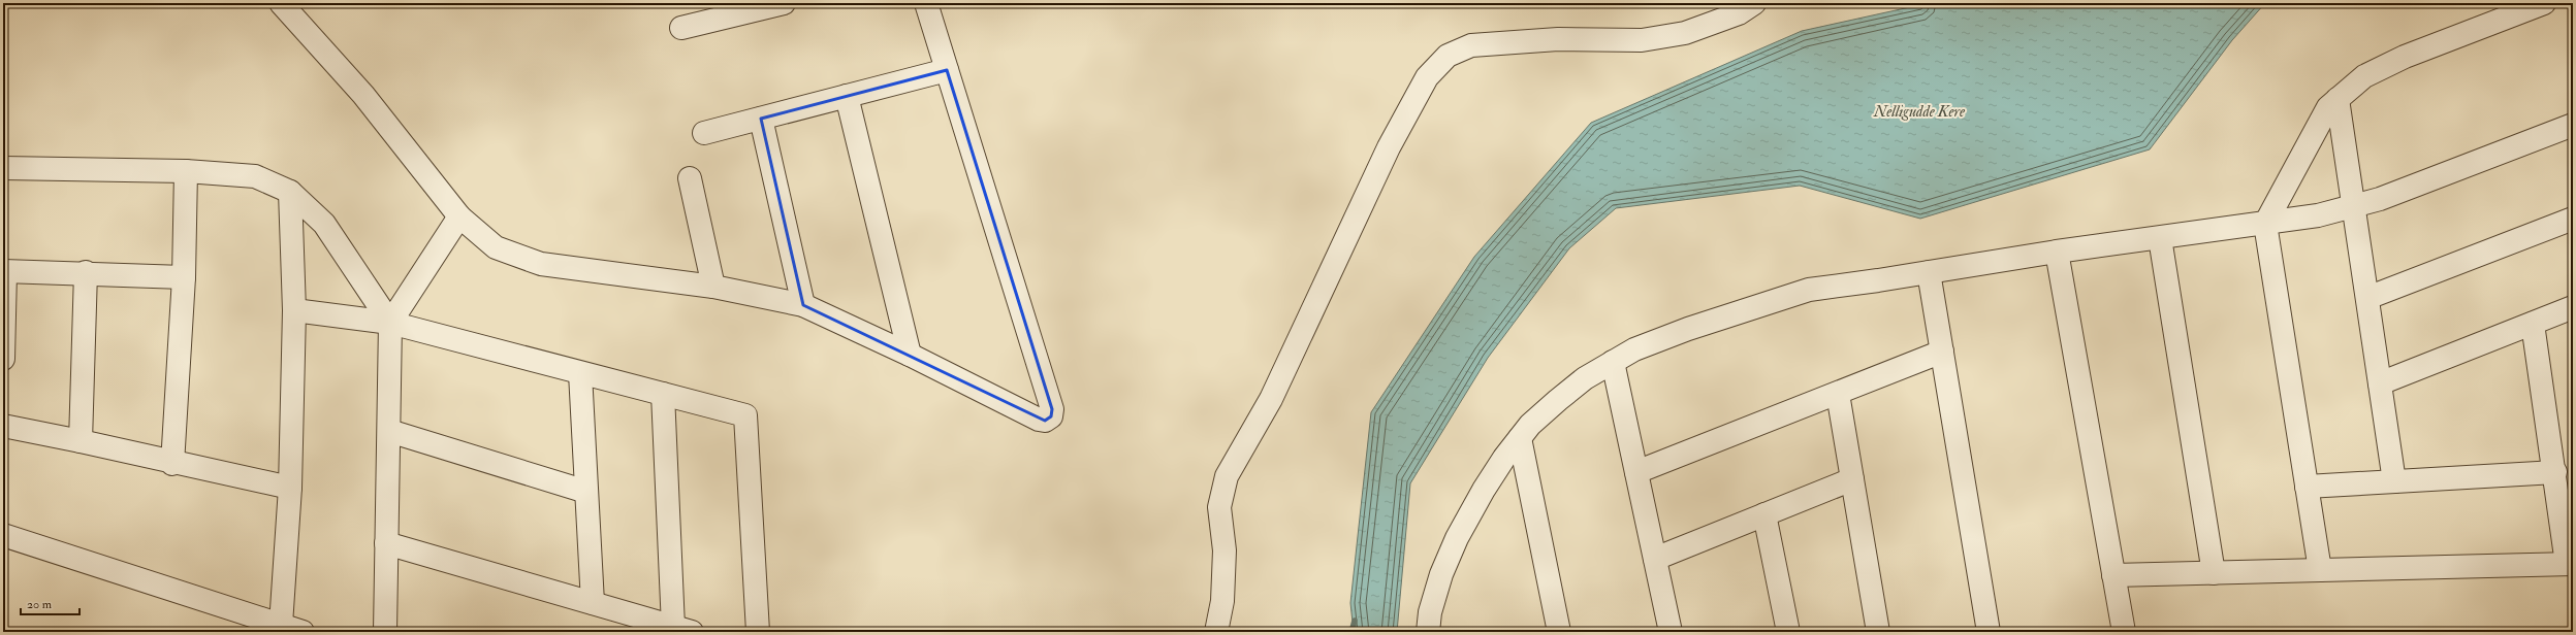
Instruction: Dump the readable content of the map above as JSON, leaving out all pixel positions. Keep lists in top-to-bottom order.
{
  "water": ["Nelligudde Kere"],
  "scale_bar": "20 m"
}
